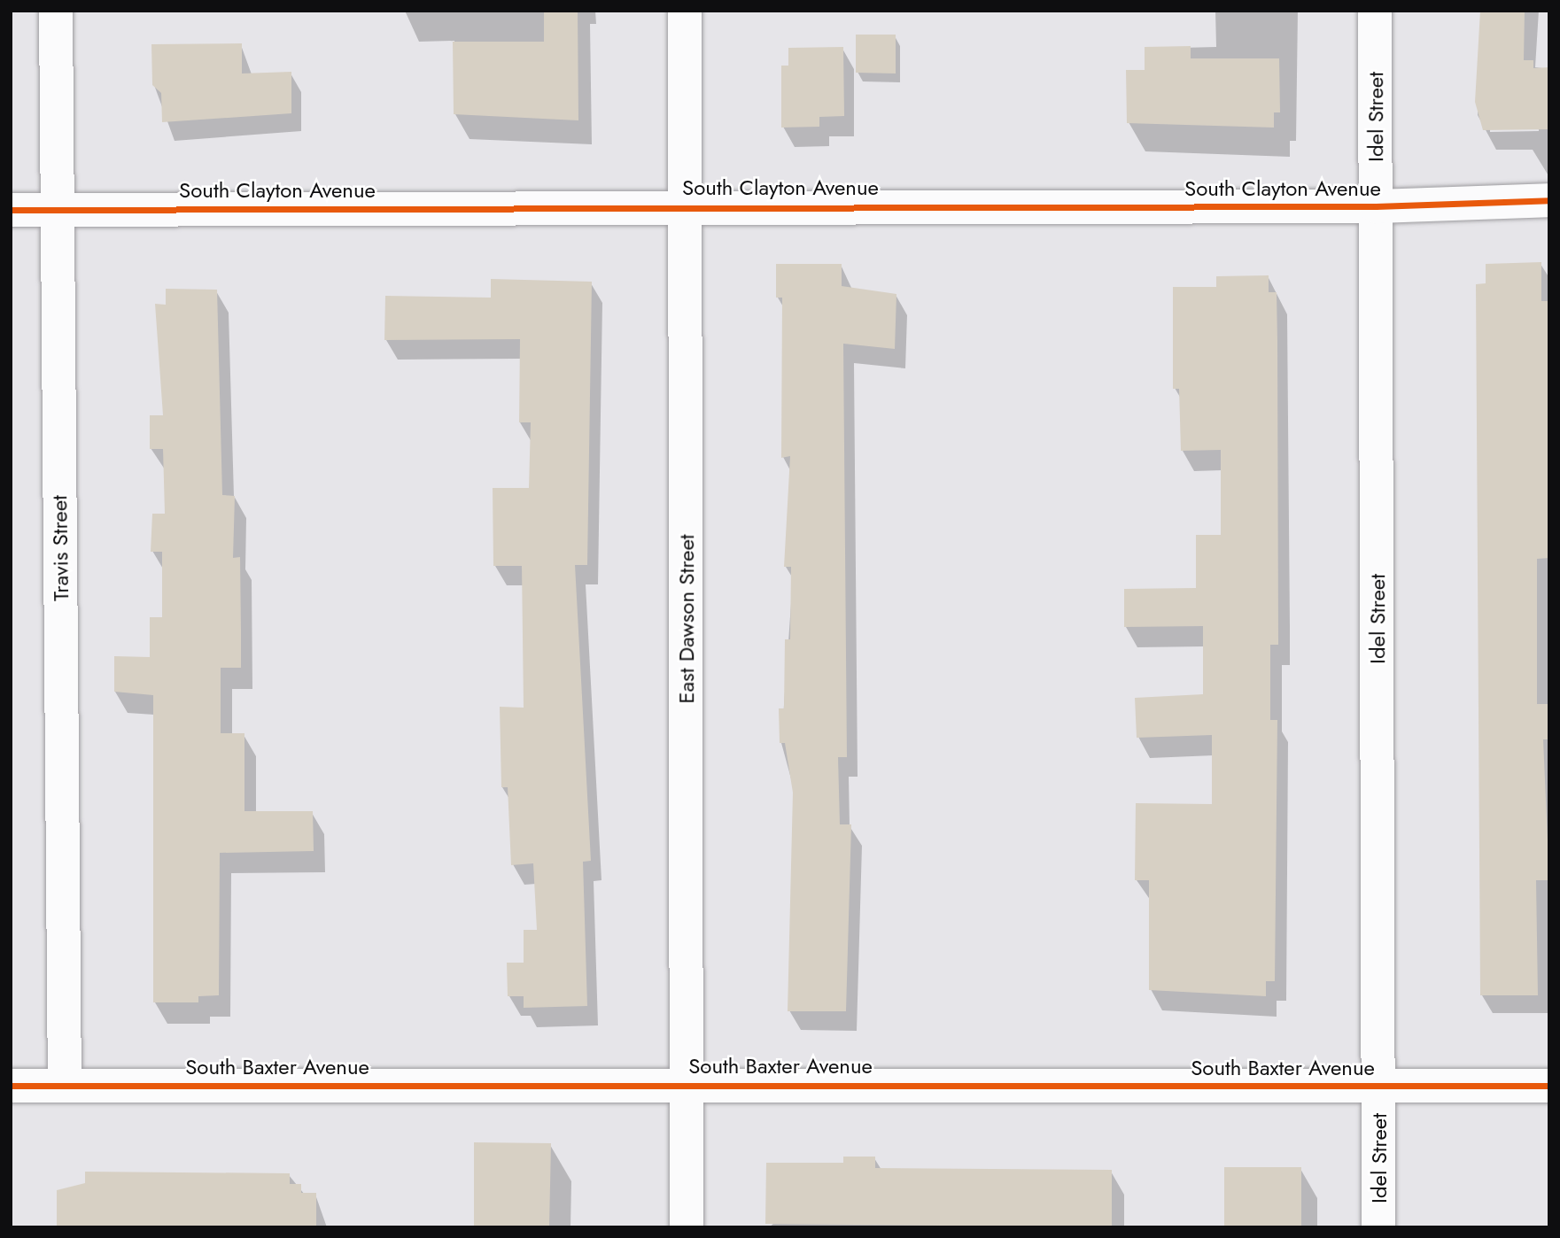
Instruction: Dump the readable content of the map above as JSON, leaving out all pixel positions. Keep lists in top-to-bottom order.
{
  "streets": {
    "street": [
      "Idel Street",
      "South Clayton Avenue",
      "Travis Street",
      "East Dawson Street",
      "South Baxter Avenue"
    ]
  },
  "crossings": [
    ["Idel Street", "South Clayton Avenue"],
    ["Idel Street", "South Baxter Avenue"],
    ["South Clayton Avenue", "Travis Street"],
    ["South Clayton Avenue", "East Dawson Street"],
    ["Travis Street", "South Baxter Avenue"],
    ["East Dawson Street", "South Baxter Avenue"]
  ]
}
